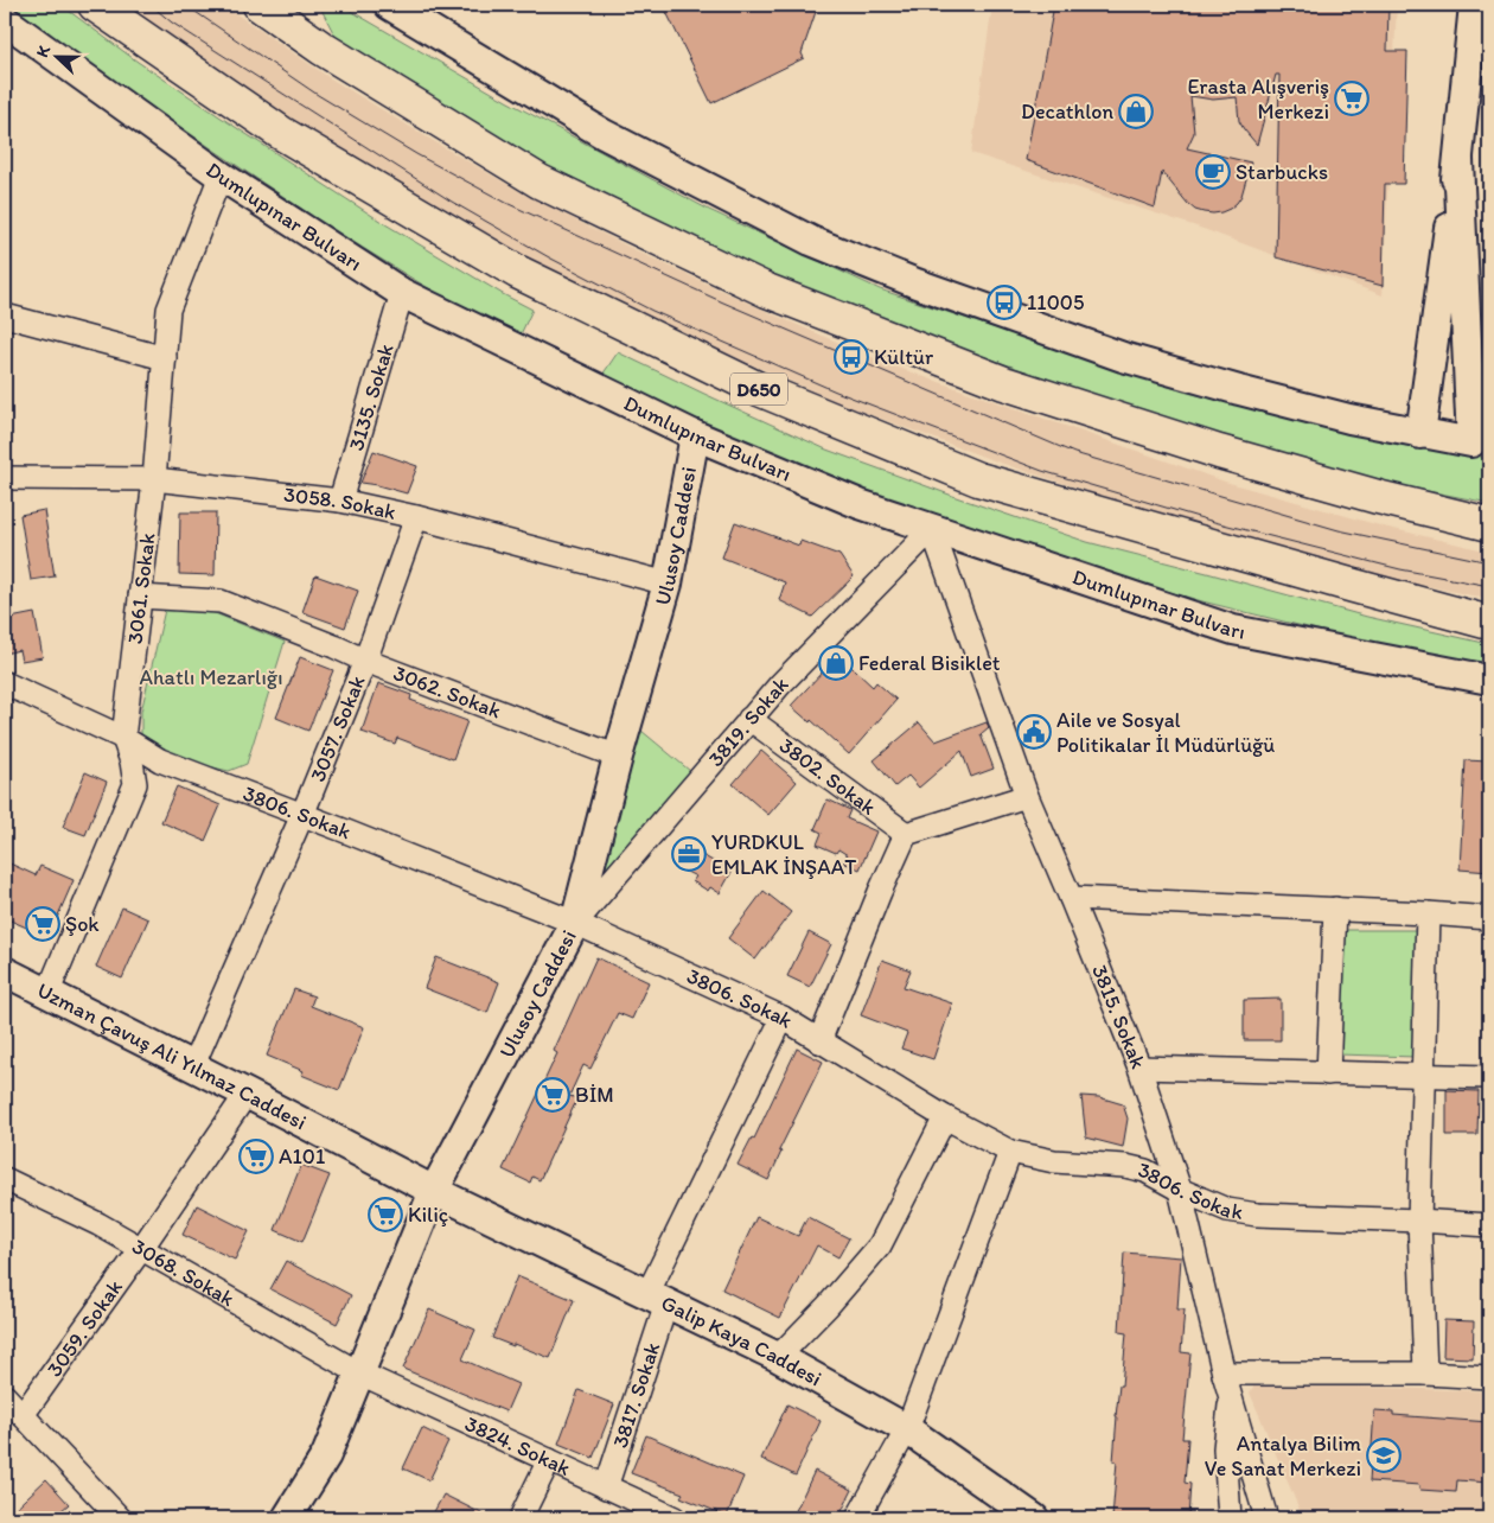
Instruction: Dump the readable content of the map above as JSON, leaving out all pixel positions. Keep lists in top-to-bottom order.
{
  "streets": {
    "highway": ["D650"],
    "street": [
      "Dumlupınar Bulvarı",
      "3135. Sokak",
      "3058. Sokak",
      "Ulusoy Caddesi",
      "3061. Sokak",
      "3062. Sokak",
      "3819. Sokak",
      "3057. Sokak",
      "3802. Sokak",
      "3806. Sokak",
      "3815. Sokak",
      "Uzman Çavuş Ali Yılmaz Caddesi",
      "3068. Sokak",
      "3059. Sokak",
      "Galip Kaya Caddesi",
      "3817. Sokak",
      "3824. Sokak"
    ]
  },
  "crossings": [
    ["Dumlupınar Bulvarı", "3135. Sokak"],
    ["Dumlupınar Bulvarı", "Ulusoy Caddesi"],
    ["Dumlupınar Bulvarı", "3061. Sokak"],
    ["Dumlupınar Bulvarı", "3819. Sokak"],
    ["Dumlupınar Bulvarı", "3815. Sokak"],
    ["3135. Sokak", "3058. Sokak"],
    ["3058. Sokak", "Ulusoy Caddesi"],
    ["3058. Sokak", "3061. Sokak"],
    ["3058. Sokak", "3057. Sokak"],
    ["Ulusoy Caddesi", "3062. Sokak"],
    ["Ulusoy Caddesi", "3819. Sokak"],
    ["Ulusoy Caddesi", "3806. Sokak"],
    ["Ulusoy Caddesi", "Uzman Çavuş Ali Yılmaz Caddesi"],
    ["Ulusoy Caddesi", "3068. Sokak"],
    ["Ulusoy Caddesi", "Galip Kaya Caddesi"],
    ["Ulusoy Caddesi", "3824. Sokak"],
    ["3061. Sokak", "3062. Sokak"],
    ["3061. Sokak", "3806. Sokak"],
    ["3061. Sokak", "Uzman Çavuş Ali Yılmaz Caddesi"],
    ["3062. Sokak", "3057. Sokak"],
    ["3819. Sokak", "3802. Sokak"],
    ["3819. Sokak", "3806. Sokak"],
    ["3819. Sokak", "3815. Sokak"],
    ["3057. Sokak", "3806. Sokak"],
    ["3057. Sokak", "Uzman Çavuş Ali Yılmaz Caddesi"],
    ["3806. Sokak", "3815. Sokak"],
    ["3806. Sokak", "3817. Sokak"],
    ["Uzman Çavuş Ali Yılmaz Caddesi", "3059. Sokak"],
    ["Uzman Çavuş Ali Yılmaz Caddesi", "Galip Kaya Caddesi"],
    ["3068. Sokak", "3059. Sokak"],
    ["3068. Sokak", "3824. Sokak"],
    ["Galip Kaya Caddesi", "3817. Sokak"],
    ["3817. Sokak", "3824. Sokak"]
  ],
  "parks": ["Ahatlı Mezarlığı"],
  "places": {
    "supermarket": [
      "Erasta Alışveriş Merkezi",
      "Şok",
      "BİM",
      "A101",
      "Kiliç"
    ],
    "shop": ["Decathlon", "Federal Bisiklet"],
    "cafe": ["Starbucks"],
    "bus stop": ["11005", "Kültür"],
    "public building": ["Aile ve Sosyal Politikalar İl Müdürlüğü"],
    "office": ["YURDKUL EMLAK İNŞAAT"],
    "school or university": ["Antalya Bilim Ve Sanat Merkezi"]
  },
  "north": "left"
}
